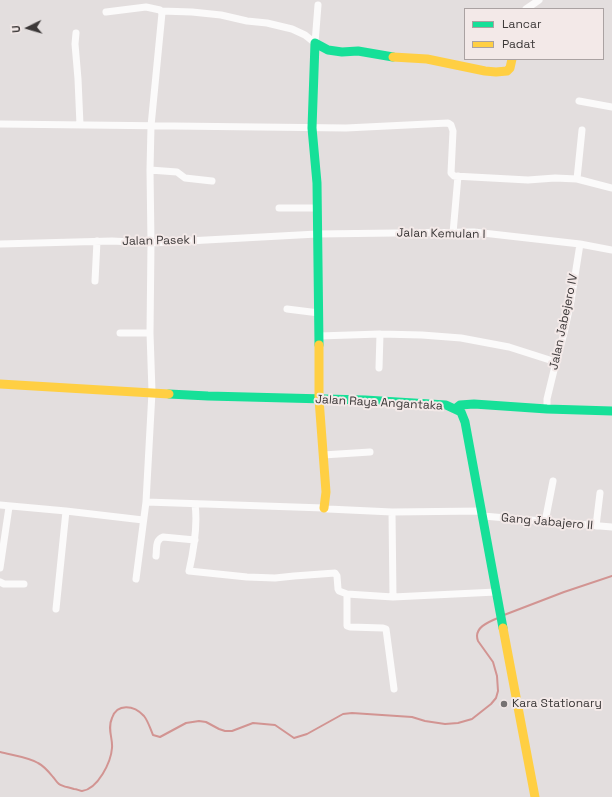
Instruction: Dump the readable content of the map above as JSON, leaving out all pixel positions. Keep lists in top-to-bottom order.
{
  "streets": {
    "main road": ["Jalan Raya Angantaka"],
    "street": [
      "Jalan Kemulan I",
      "Jalan Pasek I",
      "Jalan Jabejero IV",
      "Gang Jabajero II"
    ]
  },
  "crossings": [
    ["Jalan Kemulan I", "Jalan Pasek I"],
    ["Jalan Kemulan I", "Jalan Jabejero IV"],
    ["Jalan Raya Angantaka", "Gang Jabajero II"]
  ],
  "places": ["Kara Stationary"],
  "legend": ["Lancar", "Padat"],
  "north": "left"
}
